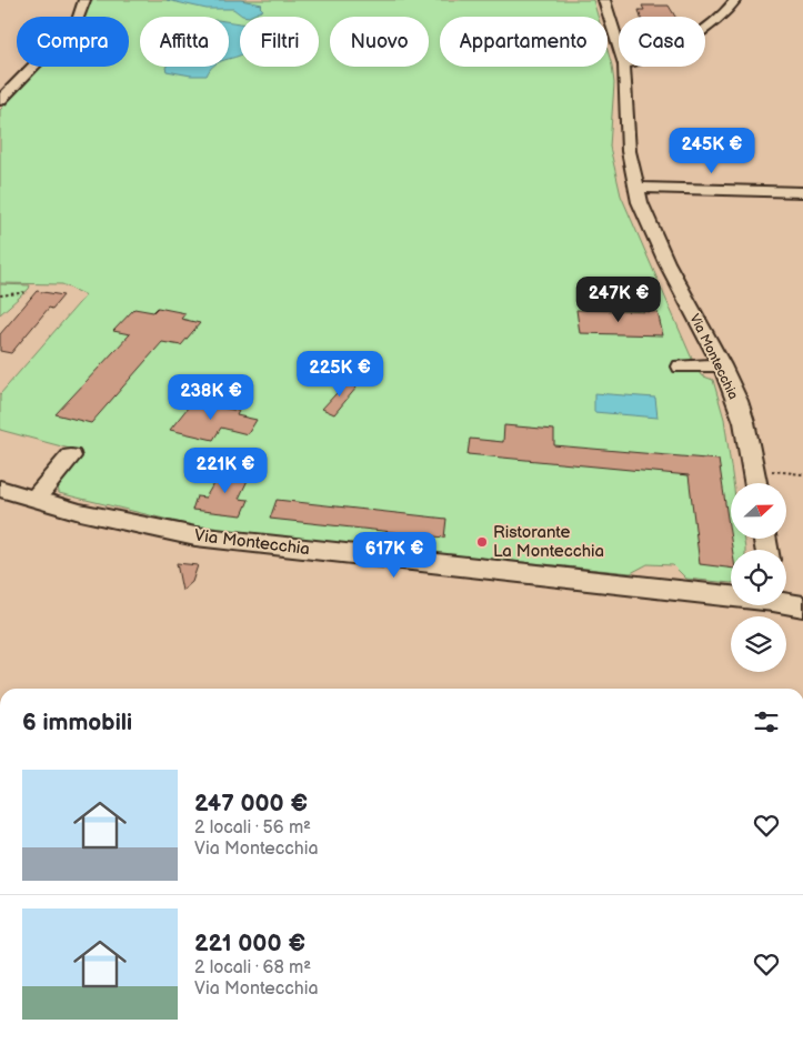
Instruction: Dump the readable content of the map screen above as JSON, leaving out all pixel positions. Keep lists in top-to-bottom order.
{
  "streets": {
    "street": ["Via Montecchia"]
  },
  "places": ["Ristorante La Montecchia"],
  "north": "right",
  "page": {
    "chip": [
      "Compra",
      "Affitta",
      "Filtri",
      "Nuovo",
      "Appartamento",
      "Casa"
    ],
    "price": [
      "245K €",
      "247K €",
      "225K €",
      "238K €",
      "221K €",
      "617K €"
    ],
    "heading": "6 immobili",
    "list": [
      {
        "name": "247 000 €",
        "note": "2 locali · 56 m² · Via Montecchia"
      },
      {
        "name": "221 000 €",
        "note": "2 locali · 68 m² · Via Montecchia"
      }
    ]
  }
}
